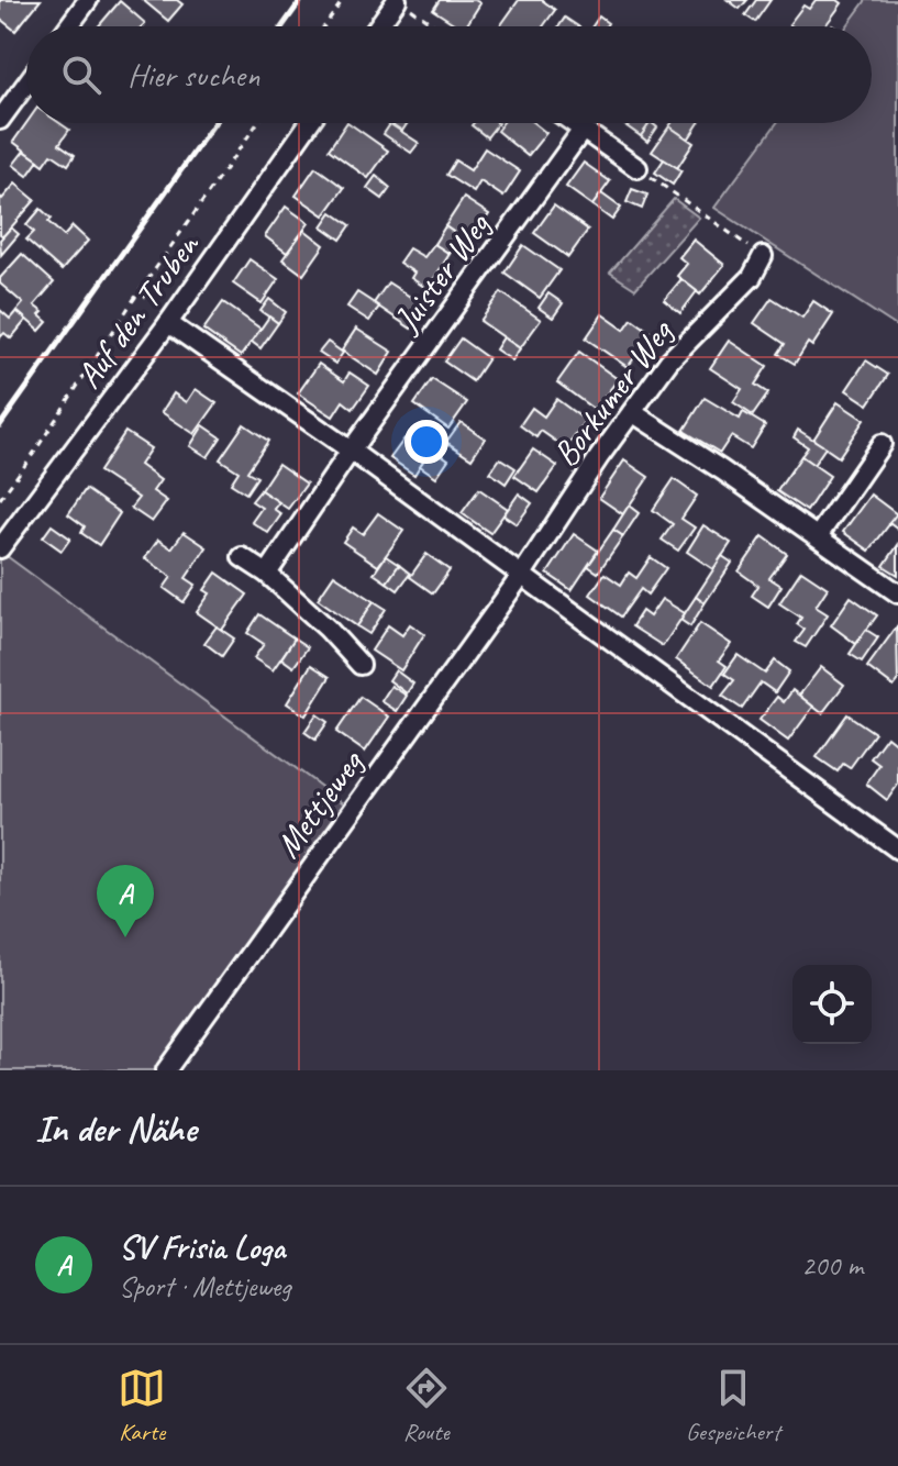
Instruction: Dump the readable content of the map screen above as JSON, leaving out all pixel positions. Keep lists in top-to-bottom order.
{
  "streets": {
    "street": [
      "Juister Weg",
      "Auf den Truben",
      "Borkumer Weg",
      "Mettjeweg"
    ]
  },
  "crossings": [
    ["Borkumer Weg", "Mettjeweg"]
  ],
  "page": {
    "search": "Hier suchen",
    "pins": "A",
    "heading": "In der Nähe",
    "list": [
      {
        "mark": "A",
        "name": "SV Frisia Loga",
        "note": "Sport · Mettjeweg",
        "value": "200 m"
      }
    ],
    "nav": ["Karte", "Route", "Gespeichert"]
  }
}
